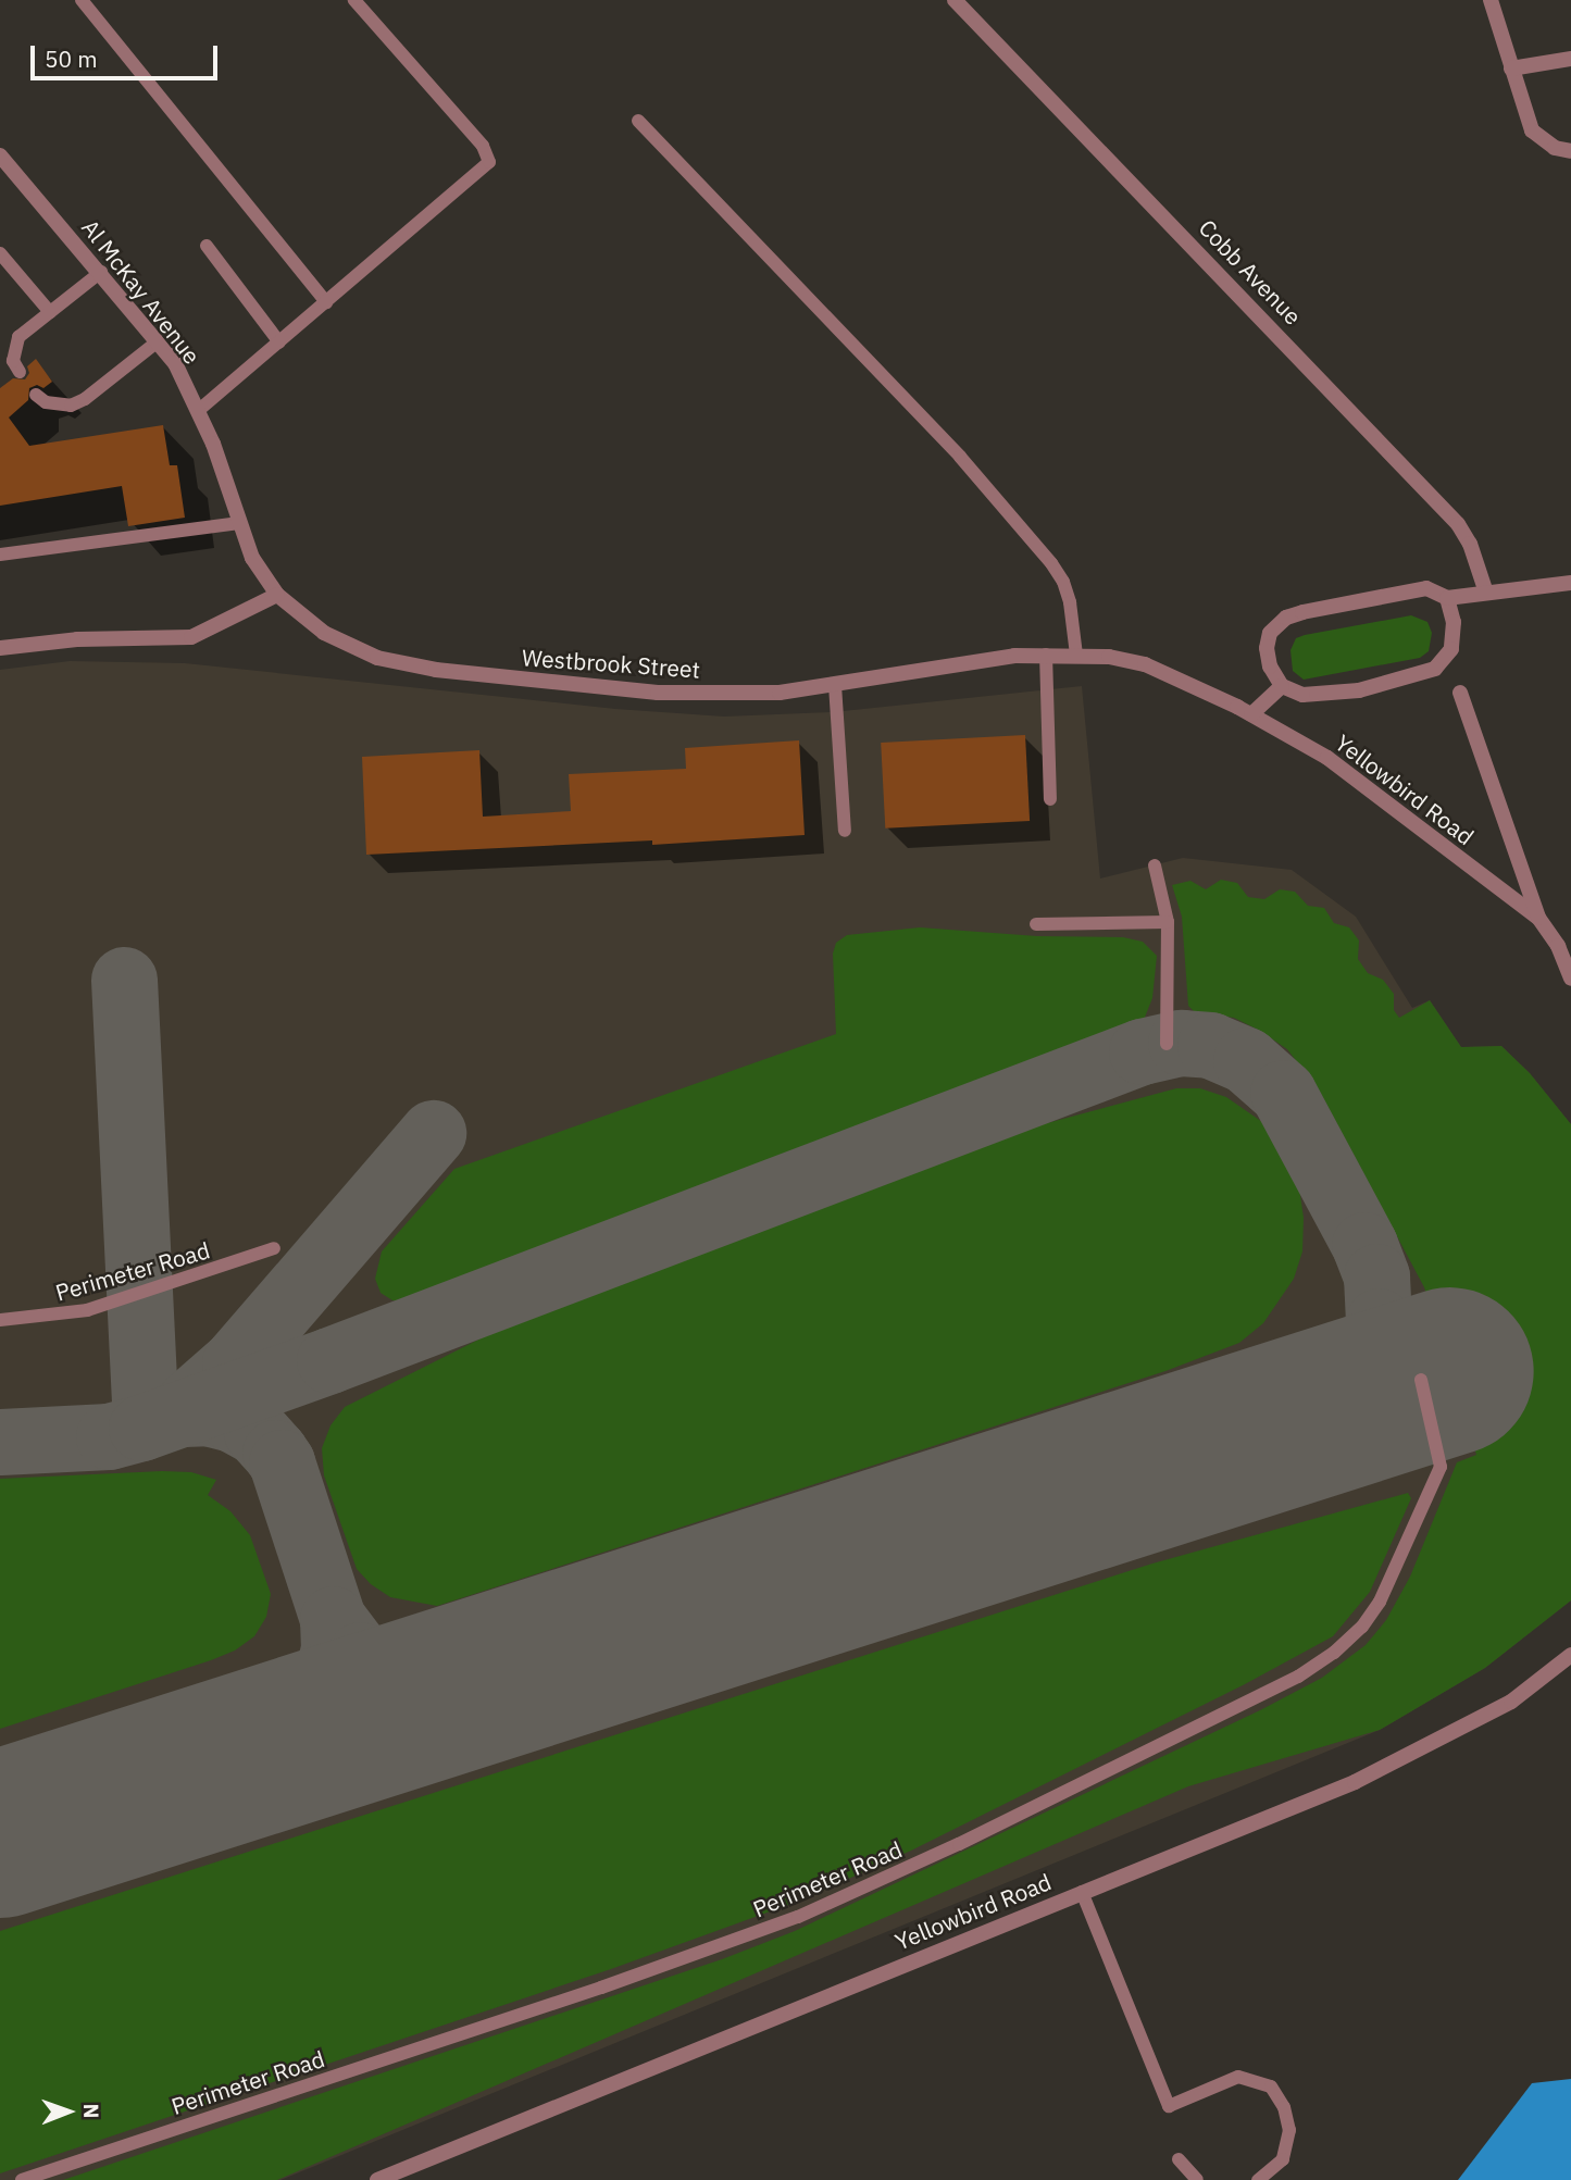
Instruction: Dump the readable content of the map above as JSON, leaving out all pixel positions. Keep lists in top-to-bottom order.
{
  "streets": {
    "street": [
      "Cobb Avenue",
      "Al McKay Avenue",
      "Westbrook Street",
      "Yellowbird Road"
    ],
    "lane": ["Perimeter Road"]
  },
  "crossings": [
    ["Al McKay Avenue", "Westbrook Street"],
    ["Westbrook Street", "Yellowbird Road"]
  ],
  "scale_bar": "50 m",
  "north": "right"
}
